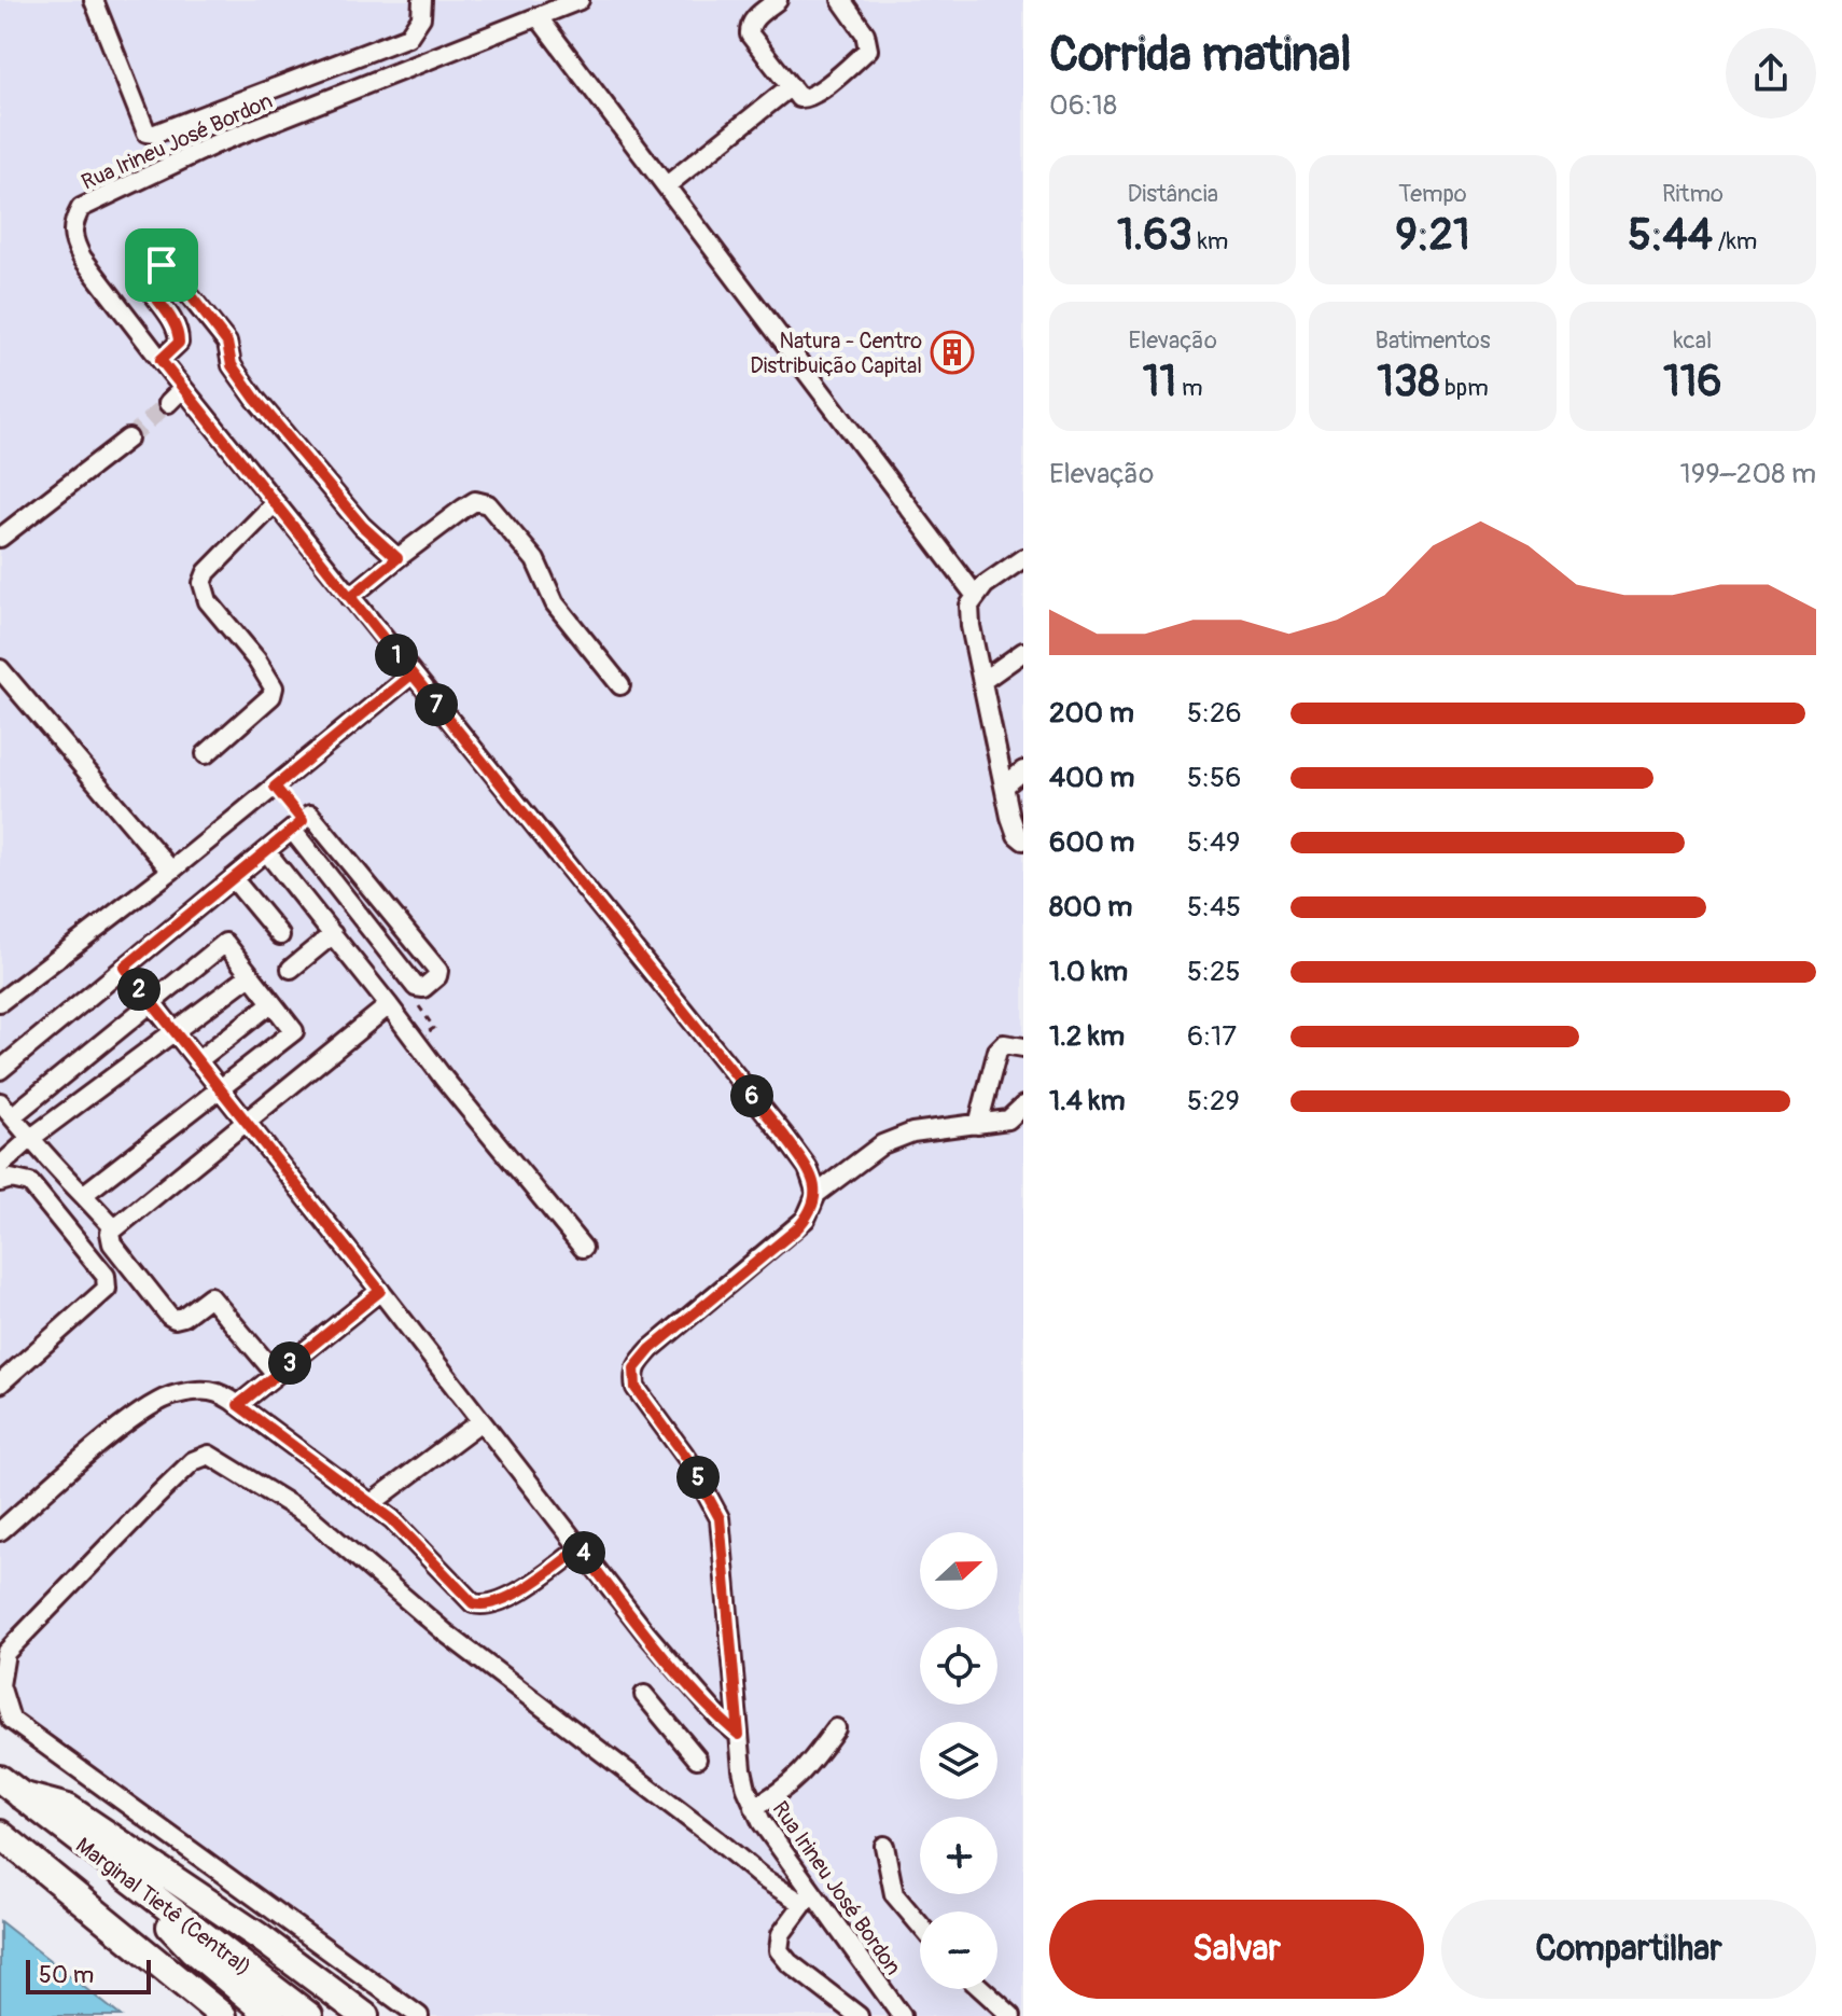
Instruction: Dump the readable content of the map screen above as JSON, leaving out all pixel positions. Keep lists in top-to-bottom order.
{
  "streets": {
    "highway": ["Marginal Tietê (Central)"],
    "street": ["Rua Irineu José Bordon"]
  },
  "places": {
    "building": ["Natura - Centro Distribuição Capital"]
  },
  "scale_bar": "50 m",
  "north": "right",
  "page": {
    "heading": ["Corrida matinal", "06:18"],
    "stats": [
      ["Distância", "1.63 km"],
      ["Tempo", "9:21"],
      ["Ritmo", "5:44 /km"],
      ["Elevação", "11 m"],
      ["Batimentos", "138 bpm"],
      ["kcal", "116"]
    ],
    "chart": ["Elevação", "199–208 m"],
    "pins": [
      "1",
      "7",
      "2",
      "6",
      "3",
      "5",
      "4"
    ],
    "list": [
      {
        "name": "200 m",
        "note": "5:26"
      },
      {
        "name": "400 m",
        "note": "5:56"
      },
      {
        "name": "600 m",
        "note": "5:49"
      },
      {
        "name": "800 m",
        "note": "5:45"
      },
      {
        "name": "1.0 km",
        "note": "5:25"
      },
      {
        "name": "1.2 km",
        "note": "6:17"
      },
      {
        "name": "1.4 km",
        "note": "5:29"
      }
    ],
    "map_buttons": ["+", "−"],
    "buttons": ["Salvar", "Compartilhar"],
    "scale": "50 m"
  }
}
